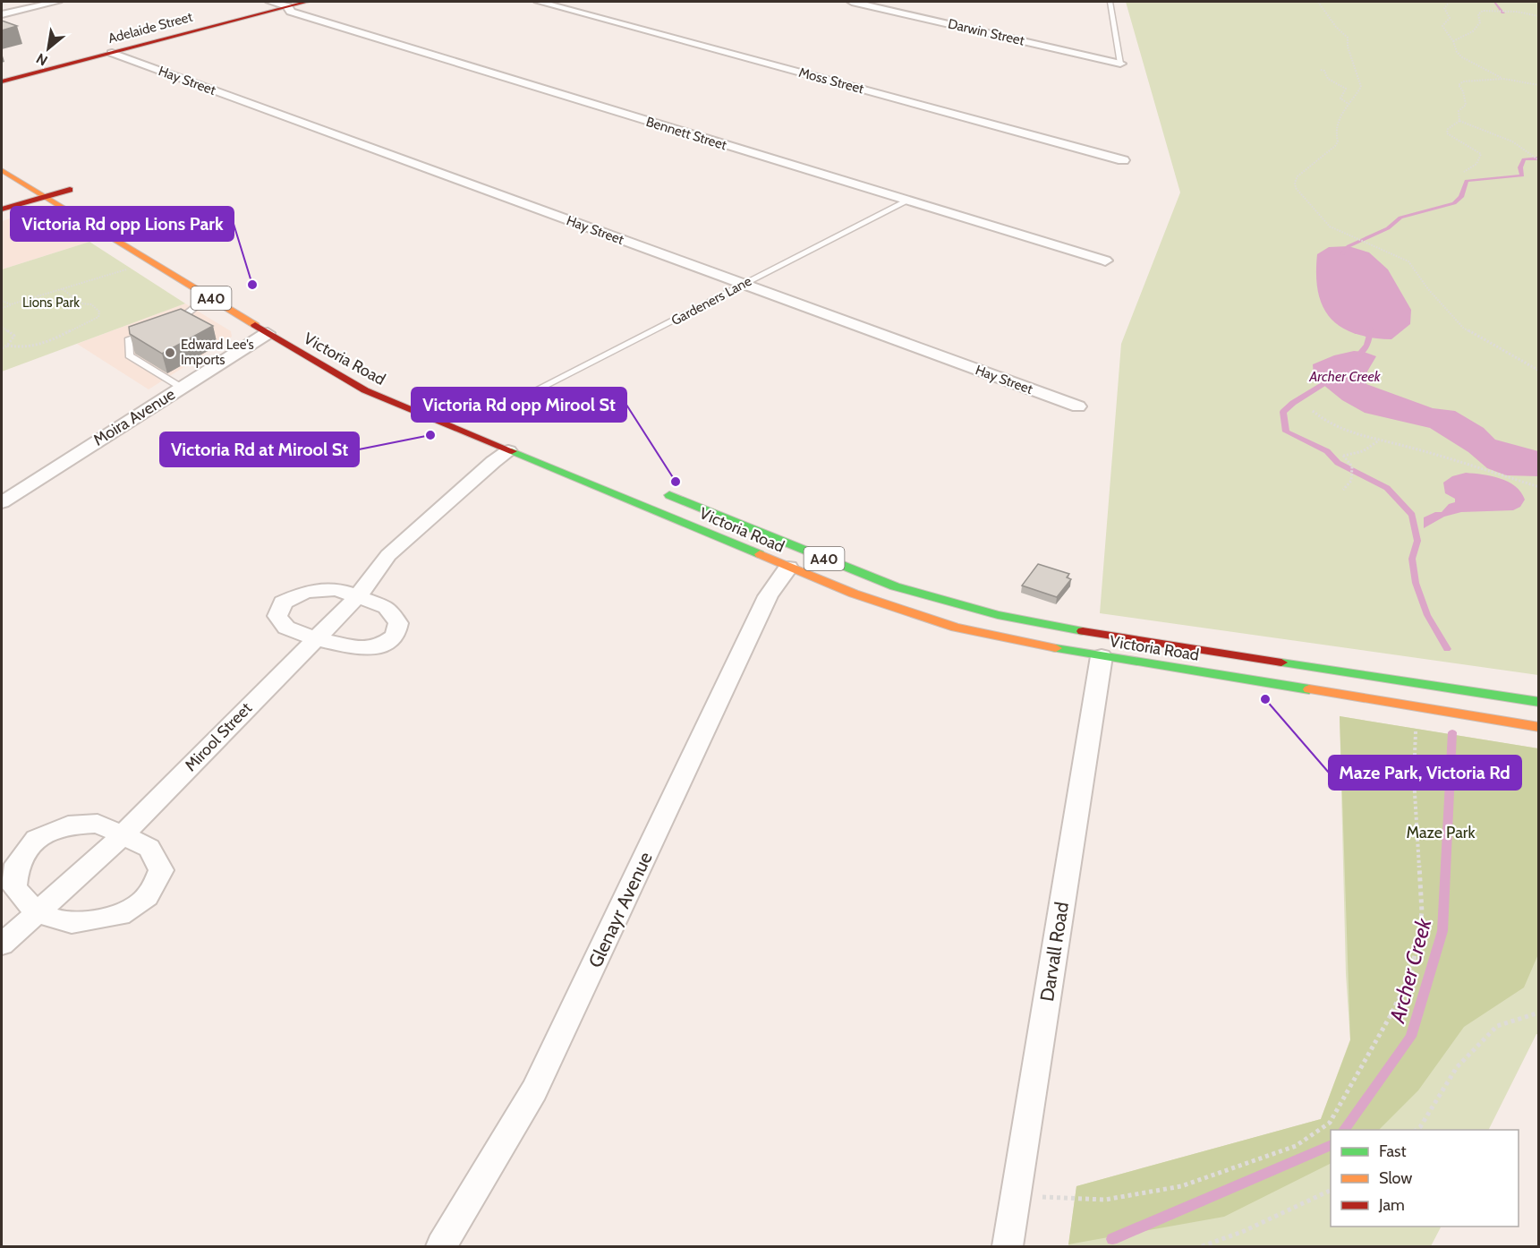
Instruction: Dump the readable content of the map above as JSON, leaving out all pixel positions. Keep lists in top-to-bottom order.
{
  "streets": {
    "main road": ["Adelaide Street", "A40", "Victoria Road"],
    "street": [
      "Darwin Street",
      "Hay Street",
      "Moss Street",
      "Bennett Street",
      "Moira Avenue",
      "Mirool Street",
      "Glenayr Avenue",
      "Darvall Road"
    ],
    "lane": ["Gardeners Lane"]
  },
  "crossings": [
    ["Adelaide Street", "Hay Street"],
    ["Adelaide Street", "Bennett Street"],
    ["Hay Street", "Gardeners Lane"],
    ["Bennett Street", "Gardeners Lane"],
    ["Victoria Road", "Moira Avenue"],
    ["Victoria Road", "Mirool Street"],
    ["Victoria Road", "Glenayr Avenue"],
    ["Victoria Road", "Darvall Road"]
  ],
  "water": ["Archer Creek"],
  "parks": ["Lions Park", "Maze Park"],
  "places": [
    "Victoria Rd opp Lions Park",
    "Edward Lee's Imports",
    "Victoria Rd at Mirool St",
    "Victoria Rd opp Mirool St",
    "Maze Park, Victoria Rd"
  ],
  "legend": ["Fast", "Slow", "Jam"],
  "north": "bottom left"
}
